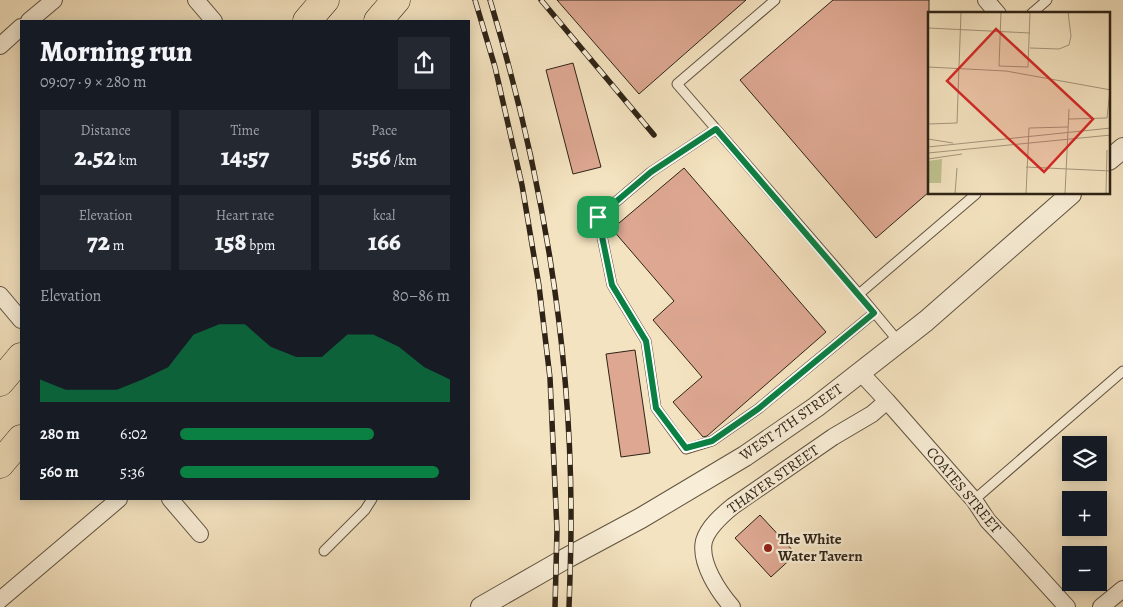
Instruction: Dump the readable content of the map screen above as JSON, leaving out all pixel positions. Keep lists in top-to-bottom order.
{
  "streets": {
    "street": ["WEST 7TH STREET", "THAYER STREET", "COATES STREET"]
  },
  "crossings": [
    ["WEST 7TH STREET", "COATES STREET"],
    ["THAYER STREET", "COATES STREET"]
  ],
  "places": ["The White Water Tavern"],
  "page": {
    "heading": ["Morning run", "09:07 · 9 × 280 m"],
    "stats": [
      ["Distance", "2.52 km"],
      ["Time", "14:57"],
      ["Pace", "5:56 /km"],
      ["Elevation", "72 m"],
      ["Heart rate", "158 bpm"],
      ["kcal", "166"]
    ],
    "chart": ["Elevation", "80–86 m"],
    "list": [
      {
        "name": "280 m",
        "note": "6:02"
      },
      {
        "name": "560 m",
        "note": "5:36"
      }
    ],
    "map_buttons": ["+", "−"]
  }
}
